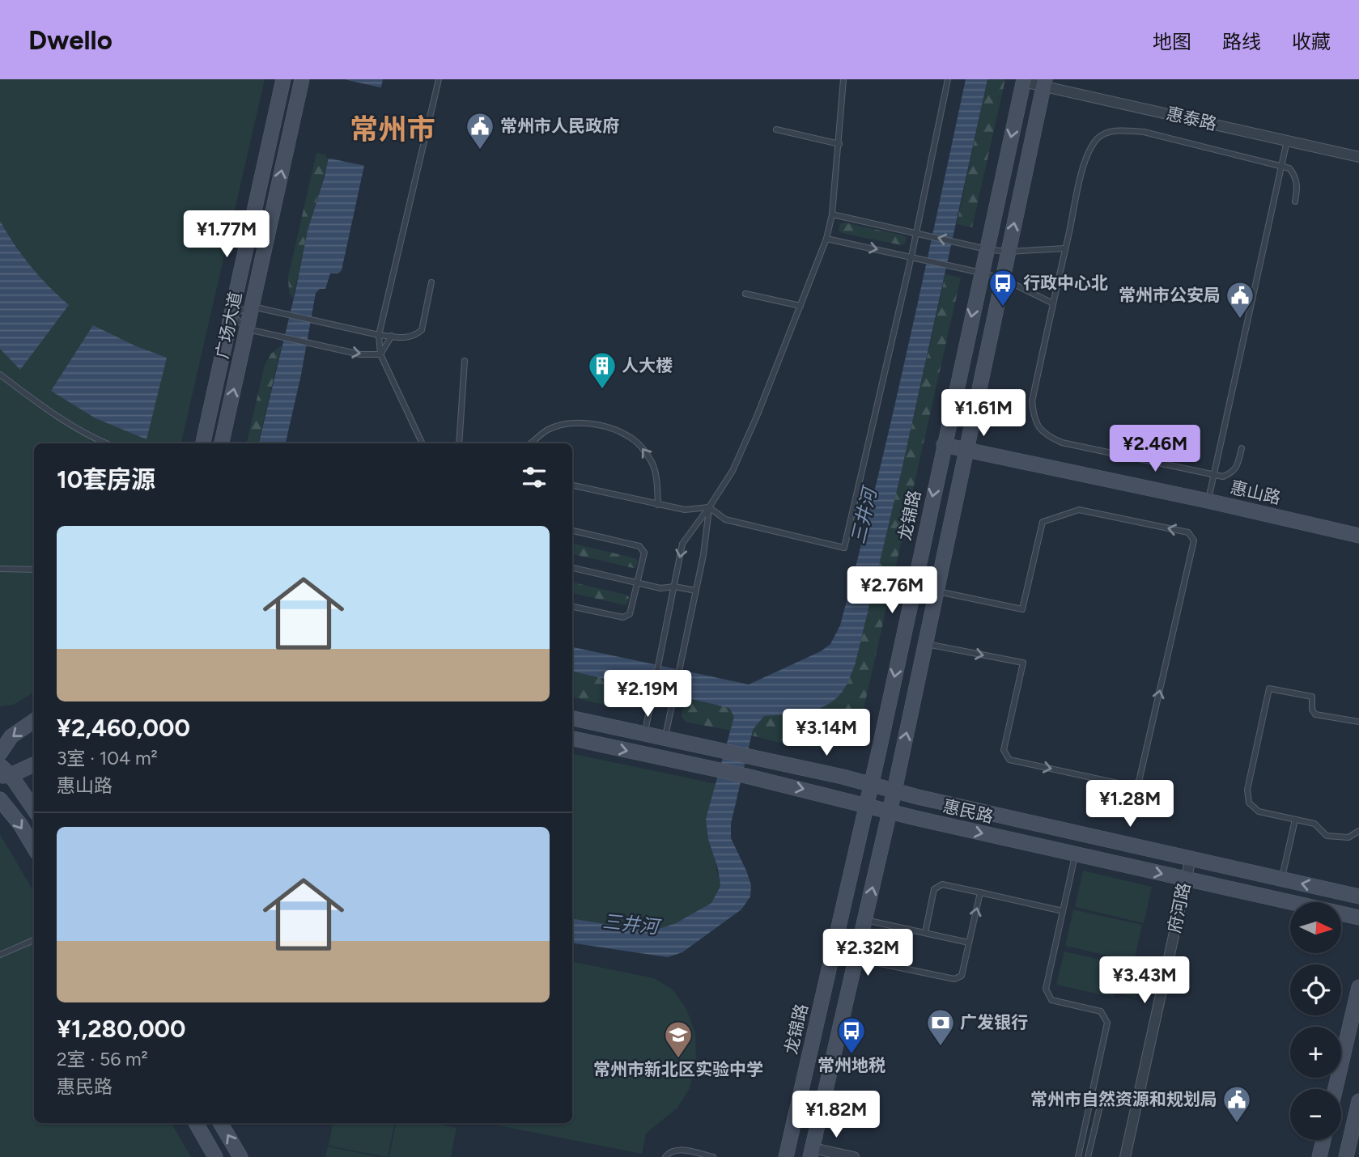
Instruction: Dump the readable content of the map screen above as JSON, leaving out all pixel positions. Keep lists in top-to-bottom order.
{
  "streets": {
    "street": [
      "惠泰路",
      "广场大道",
      "惠山路",
      "龙锦路",
      "惠民路",
      "府河路"
    ]
  },
  "crossings": [
    ["惠泰路", "龙锦路"],
    ["惠山路", "龙锦路"],
    ["龙锦路", "惠民路"],
    ["惠民路", "府河路"]
  ],
  "districts": ["常州市"],
  "water": ["三井河"],
  "places": {
    "public building": ["常州市人民政府", "常州市公安局", "常州市自然资源和规划局"],
    "bus stop": ["行政中心北", "常州地税"],
    "building": ["人大楼"],
    "bank": ["广发银行"],
    "school or university": ["常州市新北区实验中学"]
  },
  "north": "right",
  "page": {
    "header": "Dwello",
    "nav": ["地图", "路线", "收藏"],
    "price": [
      "¥1.77M",
      "¥1.61M",
      "¥2.46M",
      "¥2.76M",
      "¥2.19M",
      "¥3.14M",
      "¥1.28M",
      "¥2.32M",
      "¥3.43M",
      "¥1.82M"
    ],
    "heading": "10套房源",
    "list": [
      {
        "name": "¥2,460,000",
        "note": "3室 · 104 m² · 惠山路"
      },
      {
        "name": "¥1,280,000",
        "note": "2室 · 56 m² · 惠民路"
      }
    ],
    "map_buttons": ["+", "−"]
  }
}
